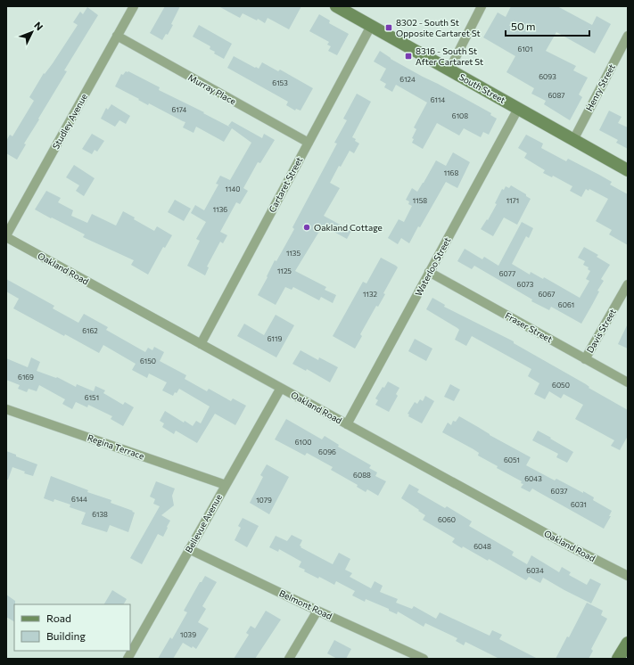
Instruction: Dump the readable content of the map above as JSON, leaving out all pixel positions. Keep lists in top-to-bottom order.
{
  "streets": {
    "main road": ["South Street"],
    "street": [
      "Henry Street",
      "Murray Place",
      "Studley Avenue",
      "Cartaret Street",
      "Waterloo Street",
      "Oakland Road",
      "Fraser Street",
      "Davis Street",
      "Regina Terrace",
      "Bellevue Avenue",
      "Belmont Road"
    ]
  },
  "crossings": [
    ["Henry Street", "South Street"],
    ["South Street", "Cartaret Street"],
    ["South Street", "Waterloo Street"],
    ["Murray Place", "Studley Avenue"],
    ["Murray Place", "Cartaret Street"],
    ["Studley Avenue", "Oakland Road"],
    ["Cartaret Street", "Oakland Road"],
    ["Waterloo Street", "Oakland Road"],
    ["Waterloo Street", "Fraser Street"],
    ["Oakland Road", "Bellevue Avenue"],
    ["Fraser Street", "Davis Street"],
    ["Regina Terrace", "Bellevue Avenue"],
    ["Bellevue Avenue", "Belmont Road"]
  ],
  "places": {
    "transit": ["8302 - South St Opposite Cartaret St", "8316 - South St After Cartaret St"],
    "other": ["Oakland Cottage"]
  },
  "house_numbers": [
    "6101",
    "6093",
    "6124",
    "6153",
    "6087",
    "6114",
    "6174",
    "6108",
    "1168",
    "1140",
    "1158",
    "1171",
    "1136",
    "1135",
    "1125",
    "6077",
    "6073",
    "1132",
    "6067",
    "6061",
    "6162",
    "6119",
    "6150",
    "6169",
    "6050",
    "6151",
    "6100",
    "6096",
    "6051",
    "6088",
    "6043",
    "6037",
    "6144",
    "1079",
    "6031",
    "6138",
    "6060",
    "6048",
    "6034",
    "1039"
  ],
  "legend": ["Road", "Building"],
  "scale_bar": "50 m",
  "north": "top right"
}
